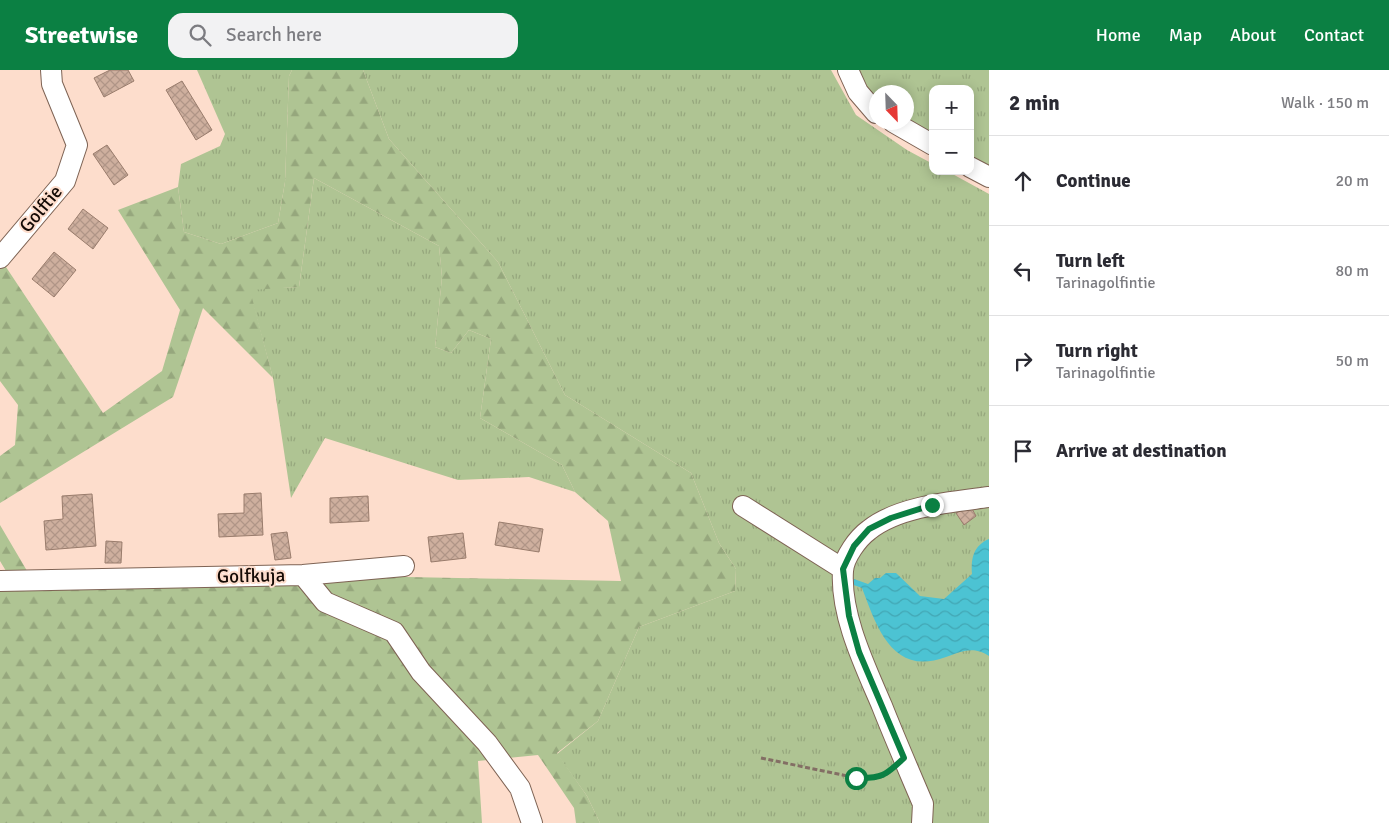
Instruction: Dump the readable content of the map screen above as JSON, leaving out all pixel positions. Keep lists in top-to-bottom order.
{
  "streets": {
    "street": ["Golftie", "Golfkuja"]
  },
  "north": "bottom right",
  "page": {
    "header": "Streetwise",
    "search": "Search here",
    "nav": [
      "Home",
      "Map",
      "About",
      "Contact"
    ],
    "heading": ["2 min", "Walk · 150 m"],
    "map_buttons": ["+", "−"],
    "list": [
      ["Continue", "20 m"],
      ["Turn left", "Tarinagolfintie", "80 m"],
      ["Turn right", "Tarinagolfintie", "50 m"],
      "Arrive at destination"
    ]
  }
}
